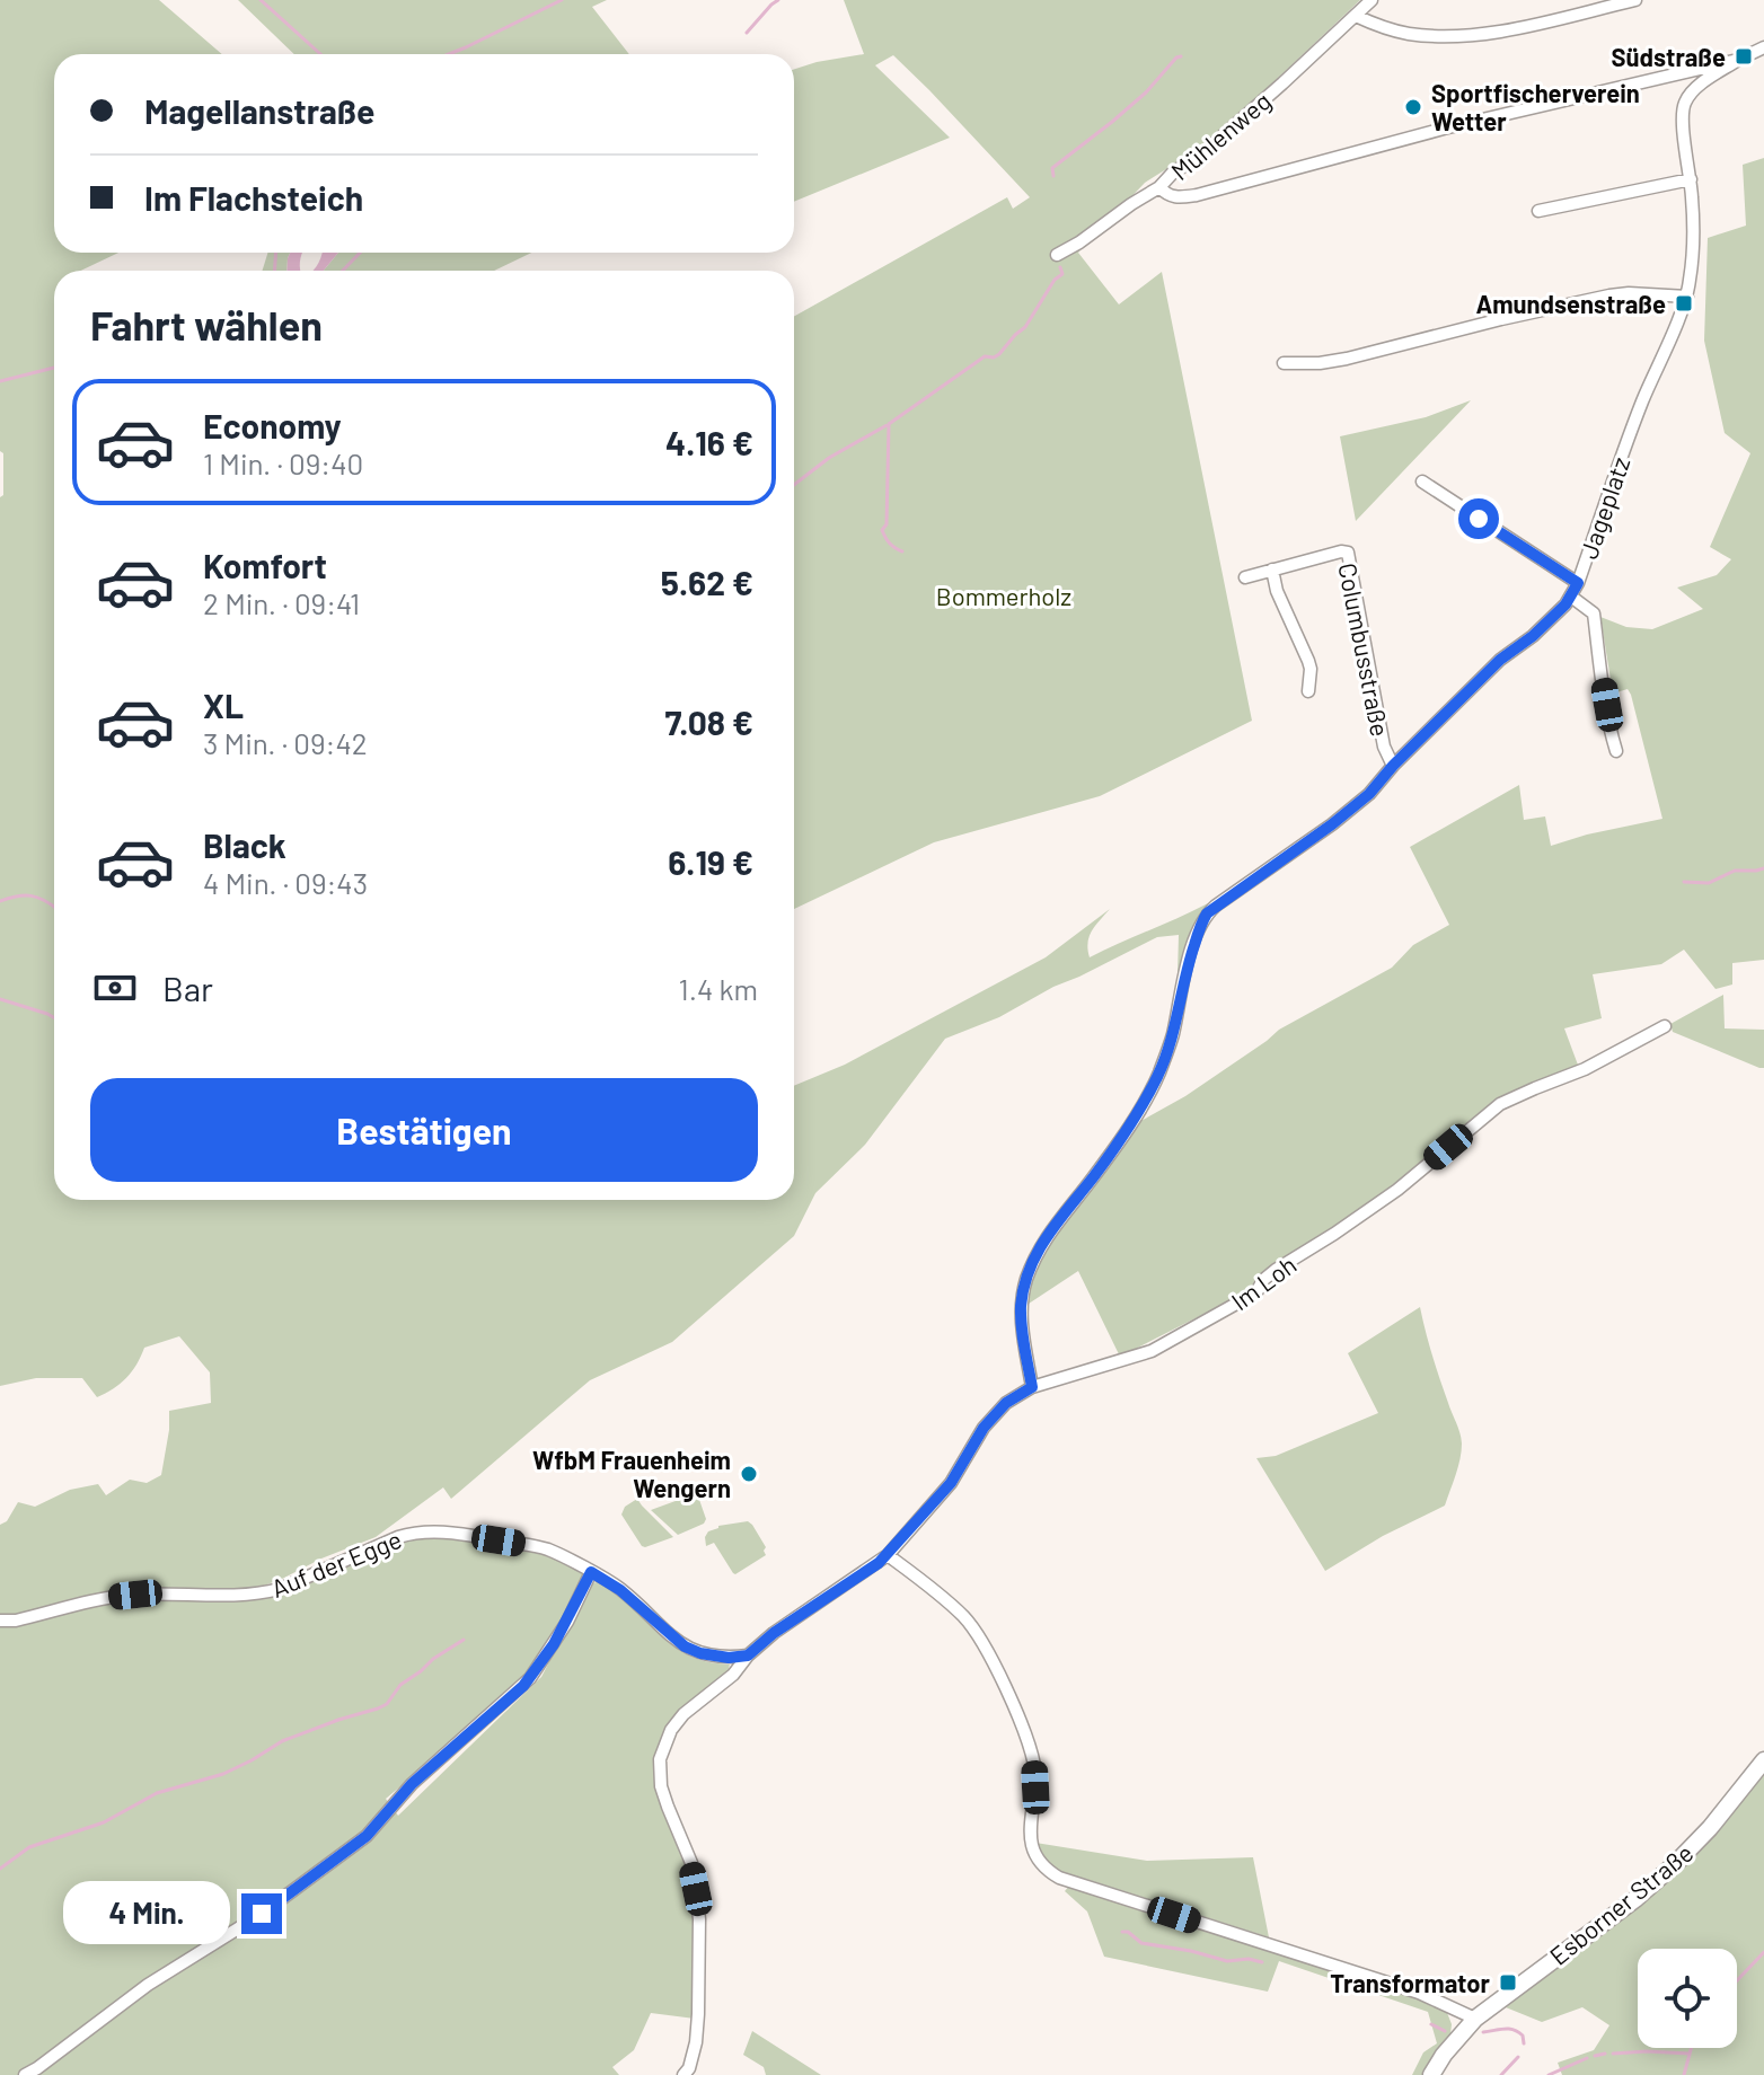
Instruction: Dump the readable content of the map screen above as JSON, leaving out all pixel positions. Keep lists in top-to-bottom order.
{
  "streets": {
    "main road": ["Esborner Straße"],
    "street": [
      "Mühlenweg",
      "Jageplatz",
      "Columbusstraße",
      "Im Loh",
      "Auf der Egge"
    ]
  },
  "crossings": [
    ["Jageplatz", "Columbusstraße"],
    ["Jageplatz", "Im Loh"],
    ["Im Loh", "Auf der Egge"]
  ],
  "parks": ["Bommerholz"],
  "places": {
    "transit": ["Südstraße", "Amundsenstraße", "Transformator"],
    "other": ["Sportfischerverein Wetter", "WfbM Frauenheim Wengern"]
  },
  "page": {
    "banner": ["Magellanstraße", "Im Flachsteich"],
    "heading": "Fahrt wählen",
    "list": [
      {
        "name": "Economy",
        "note": "1 Min. · 09:40",
        "value": "4.16 €"
      },
      {
        "name": "Komfort",
        "note": "2 Min. · 09:41",
        "value": "5.62 €"
      },
      {
        "name": "XL",
        "note": "3 Min. · 09:42",
        "value": "7.08 €"
      },
      {
        "name": "Black",
        "note": "4 Min. · 09:43",
        "value": "6.19 €"
      }
    ],
    "pay": ["Bar", "1.4 km"],
    "buttons": "Bestätigen",
    "bubble": "4 Min."
  }
}
